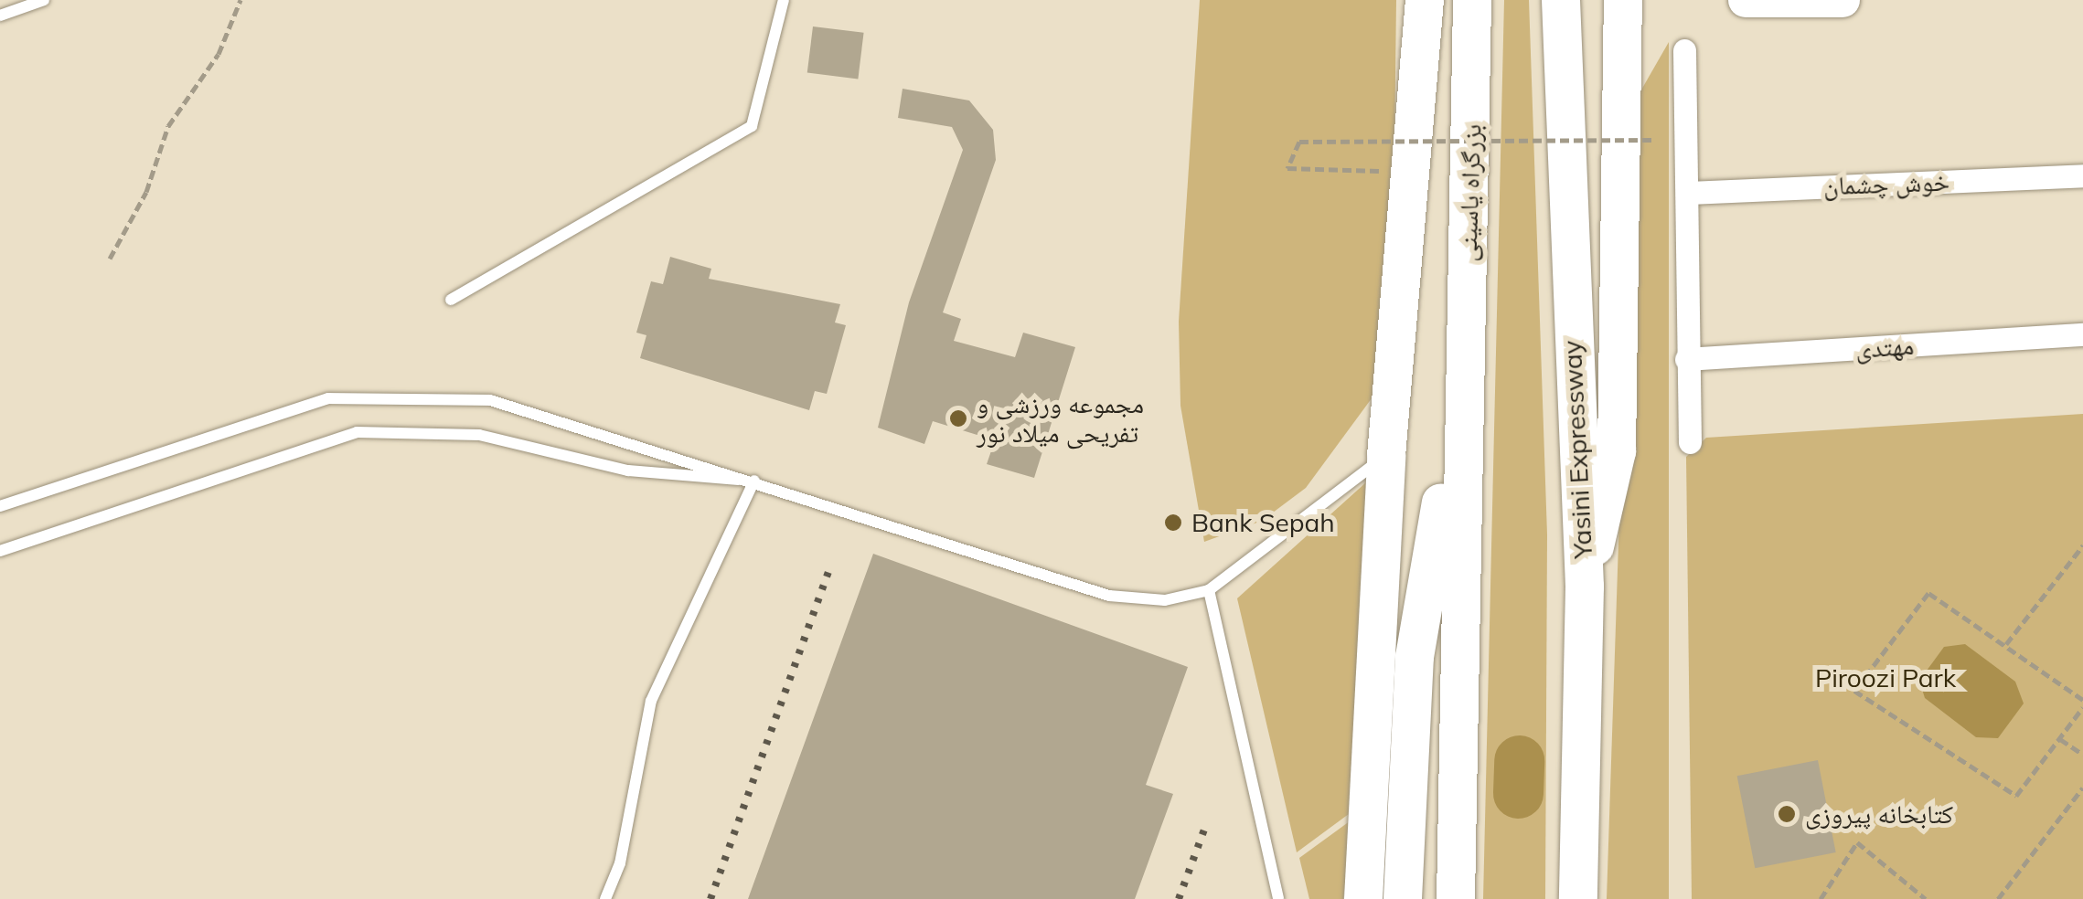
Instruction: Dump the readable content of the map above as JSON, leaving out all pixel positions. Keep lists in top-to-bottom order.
{
  "streets": {
    "highway": ["بزرگراه یاسینی", "Yasini Expressway"],
    "street": ["خوش چشمان", "مهتدی"]
  },
  "parks": ["Piroozi Park"],
  "places": ["مجموعه ورزشی و تفریحی میلاد نور", "Bank Sepah", "کتابخانه پیروزی"]
}
